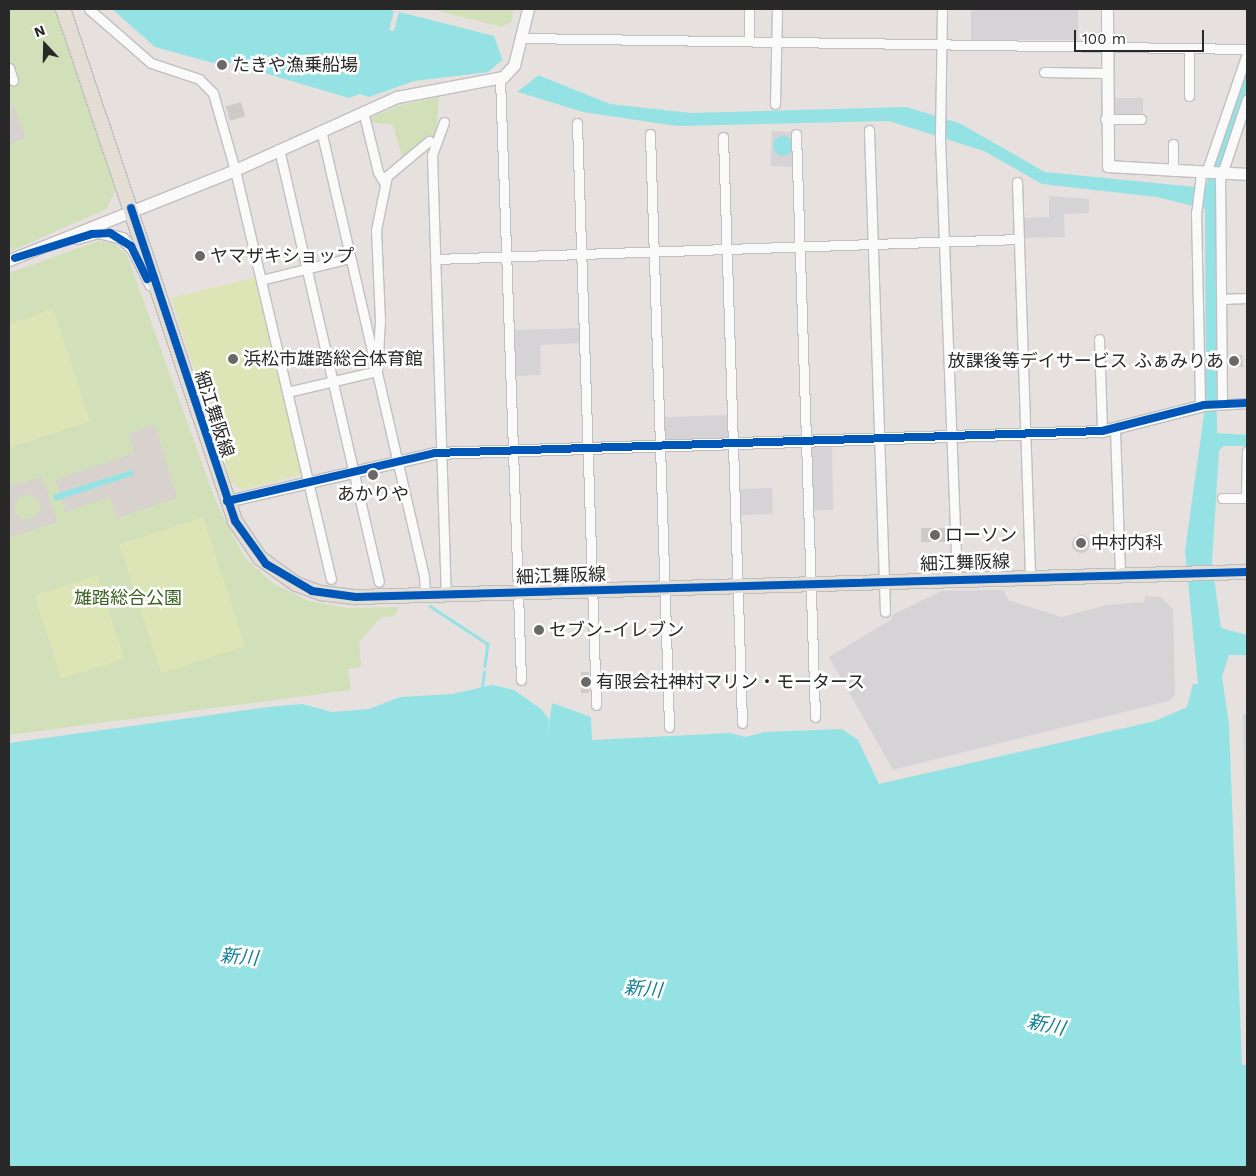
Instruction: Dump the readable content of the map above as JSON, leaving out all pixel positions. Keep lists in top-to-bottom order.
{
  "streets": {
    "main road": ["細江舞阪線"]
  },
  "water": ["新川"],
  "parks": ["雄踏総合公園"],
  "places": [
    "たきや漁乗船場",
    "ヤマザキショップ",
    "浜松市雄踏総合体育館",
    "放課後等デイサービス ふぁみりあ",
    "あかりや",
    "ローソン",
    "中村内科",
    "セブン-イレブン",
    "有限会社神村マリン・モータース"
  ],
  "scale_bar": "100 m",
  "north": "top"
}
